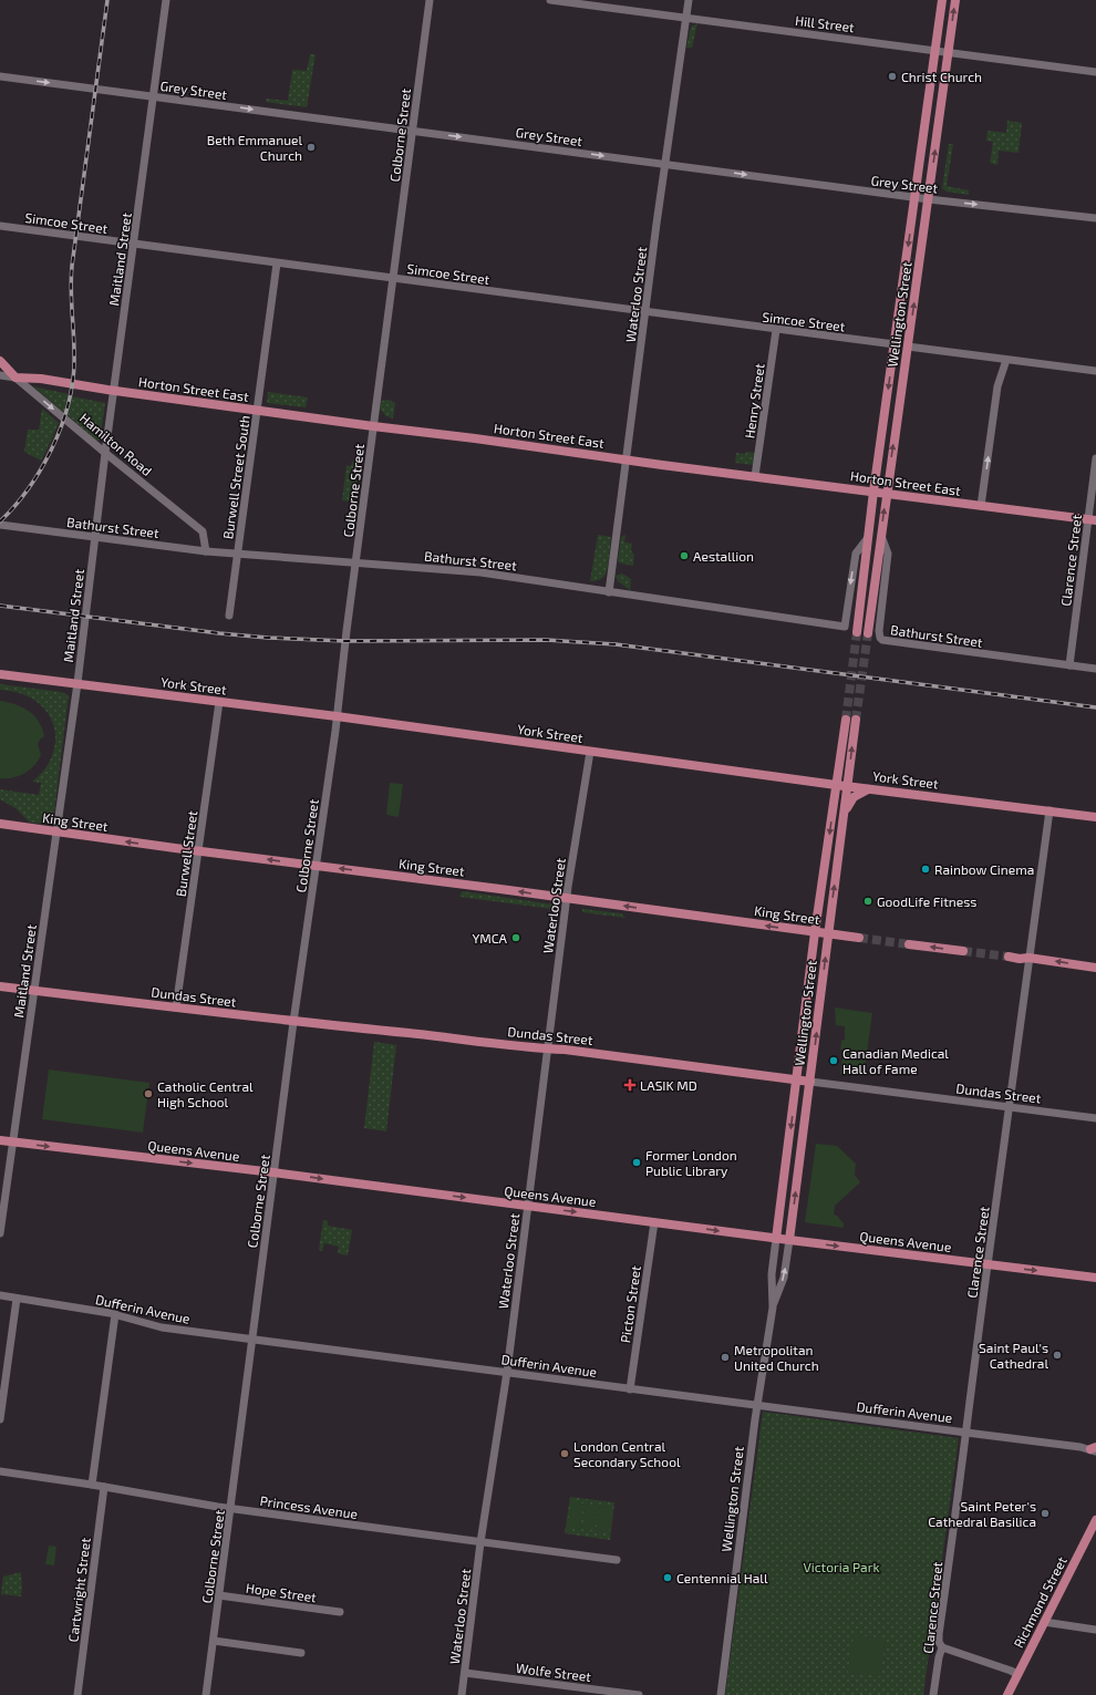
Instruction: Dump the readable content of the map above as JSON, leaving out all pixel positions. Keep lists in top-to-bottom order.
{
  "streets": {
    "main road": [
      "Wellington Street",
      "Horton Street East",
      "Hamilton Road",
      "York Street",
      "King Street",
      "Dundas Street",
      "Queens Avenue",
      "Richmond Street"
    ],
    "street": [
      "Hill Street",
      "Grey Street",
      "Colborne Street",
      "Simcoe Street",
      "Maitland Street",
      "Waterloo Street",
      "Henry Street",
      "Burwell Street South",
      "Bathurst Street",
      "Clarence Street",
      "Burwell Street",
      "Picton Street",
      "Dufferin Avenue",
      "Princess Avenue",
      "Cartwright Street",
      "Hope Street",
      "Wolfe Street"
    ]
  },
  "crossings": [
    ["Hill Street", "Waterloo Street"],
    ["Hill Street", "Wellington Street"],
    ["Grey Street", "Colborne Street"],
    ["Grey Street", "Maitland Street"],
    ["Grey Street", "Waterloo Street"],
    ["Grey Street", "Wellington Street"],
    ["Colborne Street", "Simcoe Street"],
    ["Colborne Street", "Horton Street East"],
    ["Colborne Street", "Bathurst Street"],
    ["Colborne Street", "York Street"],
    ["Colborne Street", "King Street"],
    ["Colborne Street", "Dundas Street"],
    ["Colborne Street", "Queens Avenue"],
    ["Colborne Street", "Dufferin Avenue"],
    ["Colborne Street", "Princess Avenue"],
    ["Colborne Street", "Hope Street"],
    ["Simcoe Street", "Maitland Street"],
    ["Simcoe Street", "Waterloo Street"],
    ["Simcoe Street", "Wellington Street"],
    ["Simcoe Street", "Henry Street"],
    ["Simcoe Street", "Burwell Street South"],
    ["Maitland Street", "Horton Street East"],
    ["Maitland Street", "Hamilton Road"],
    ["Maitland Street", "Bathurst Street"],
    ["Maitland Street", "York Street"],
    ["Maitland Street", "King Street"],
    ["Maitland Street", "Dundas Street"],
    ["Maitland Street", "Queens Avenue"],
    ["Waterloo Street", "Horton Street East"],
    ["Waterloo Street", "Bathurst Street"],
    ["Waterloo Street", "York Street"],
    ["Waterloo Street", "King Street"],
    ["Waterloo Street", "Dundas Street"],
    ["Waterloo Street", "Queens Avenue"],
    ["Waterloo Street", "Dufferin Avenue"],
    ["Waterloo Street", "Princess Avenue"],
    ["Waterloo Street", "Wolfe Street"],
    ["Wellington Street", "Horton Street East"],
    ["Wellington Street", "Bathurst Street"],
    ["Wellington Street", "York Street"],
    ["Wellington Street", "King Street"],
    ["Wellington Street", "Dundas Street"],
    ["Wellington Street", "Queens Avenue"],
    ["Wellington Street", "Dufferin Avenue"],
    ["Horton Street East", "Henry Street"],
    ["Horton Street East", "Hamilton Road"],
    ["Horton Street East", "Burwell Street South"],
    ["Horton Street East", "Clarence Street"],
    ["Hamilton Road", "Bathurst Street"],
    ["Burwell Street South", "Bathurst Street"],
    ["Bathurst Street", "Clarence Street"],
    ["Clarence Street", "York Street"],
    ["Clarence Street", "Dundas Street"],
    ["Clarence Street", "Queens Avenue"],
    ["Clarence Street", "Dufferin Avenue"],
    ["York Street", "Burwell Street"],
    ["King Street", "Burwell Street"],
    ["Burwell Street", "Dundas Street"],
    ["Queens Avenue", "Picton Street"],
    ["Picton Street", "Dufferin Avenue"],
    ["Princess Avenue", "Cartwright Street"]
  ],
  "one_way": [
    "Grey Street",
    "Hamilton Road",
    "King Street",
    "Queens Avenue"
  ],
  "parks": ["Victoria Park"],
  "places": {
    "other": [
      "Christ Church",
      "Beth Emmanuel Church",
      "Aestallion",
      "Rainbow Cinema",
      "GoodLife Fitness",
      "YMCA",
      "Canadian Medical Hall of Fame",
      "Catholic Central High School",
      "Former London Public Library",
      "Saint Paul's Cathedral",
      "Metropolitan United Church",
      "London Central Secondary School",
      "Saint Peter's Cathedral Basilica",
      "Centennial Hall"
    ],
    "health": ["LASIK MD"]
  }
}
